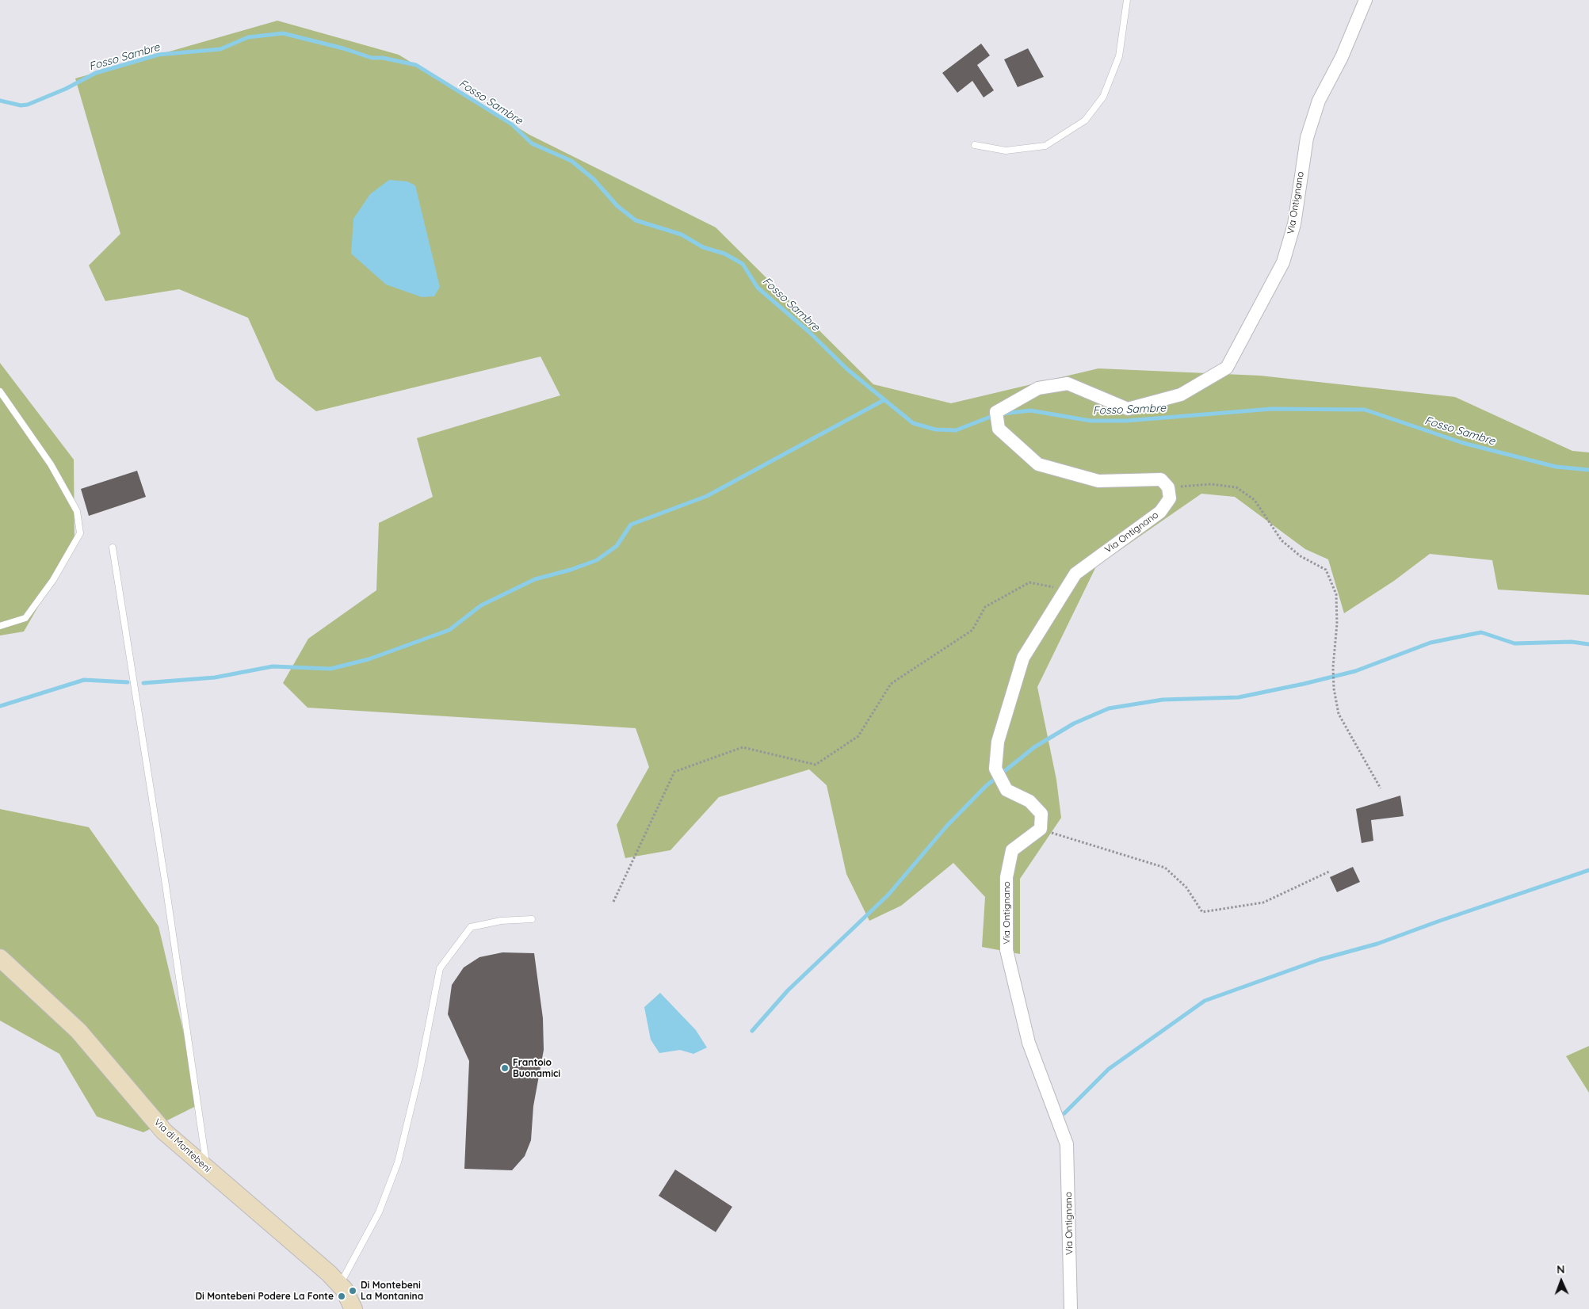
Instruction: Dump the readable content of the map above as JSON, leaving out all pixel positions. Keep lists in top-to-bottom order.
{
  "streets": {
    "street": ["Via Ontignano", "Via di Montebeni"]
  },
  "water": ["Fosso Sambre"],
  "places": ["Frantoio Buonamici", "Di Montebeni La Montanina", "Di Montebeni Podere La Fonte"],
  "north": "top"
}
